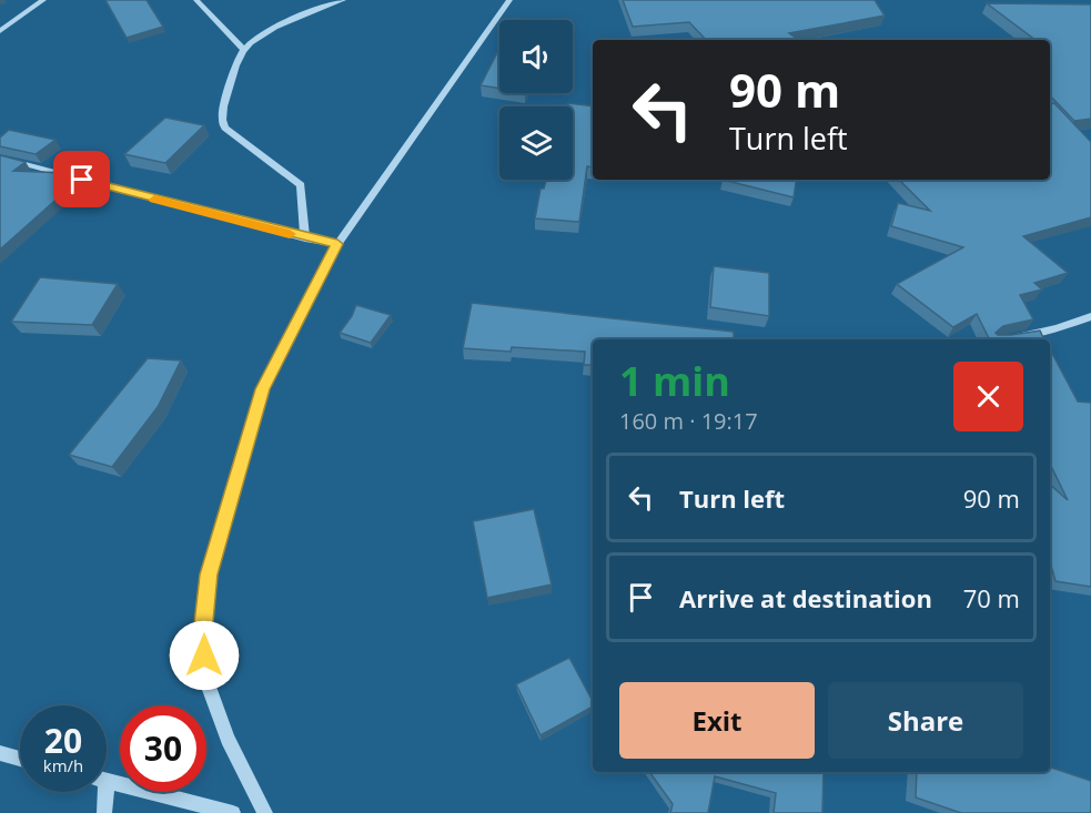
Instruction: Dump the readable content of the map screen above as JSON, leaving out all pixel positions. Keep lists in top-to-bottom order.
{
  "page": {
    "turn": ["90 m", "Turn left"],
    "heading": ["1 min", "160 m · 19:17"],
    "list": [
      {
        "name": "Turn left",
        "value": "90 m"
      },
      {
        "name": "Arrive at destination",
        "value": "70 m"
      }
    ],
    "buttons": ["Exit", "Share"],
    "speed": "20 km/h",
    "limit": "30"
  }
}
